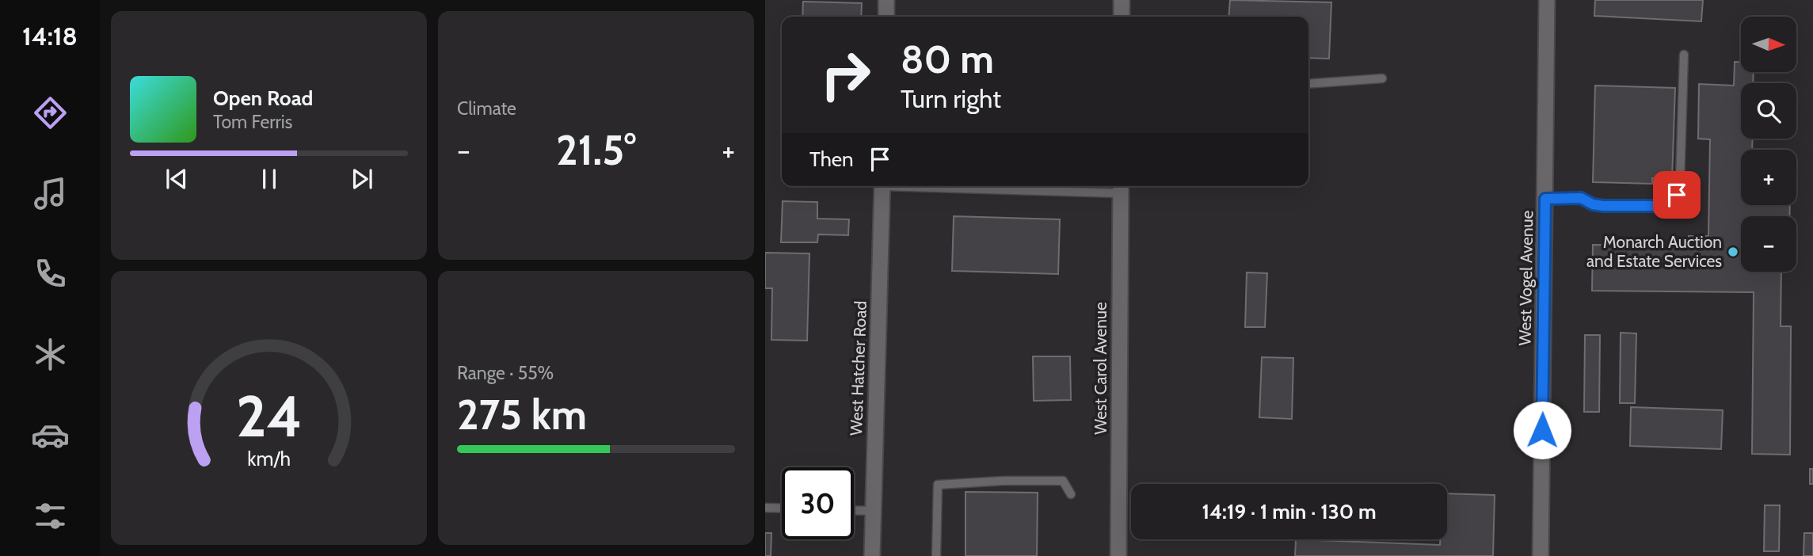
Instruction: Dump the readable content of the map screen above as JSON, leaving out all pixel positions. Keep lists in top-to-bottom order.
{
  "streets": {
    "street": ["West Vogel Avenue", "West Hatcher Road", "West Carol Avenue"]
  },
  "places": ["Monarch Auction and Estate Services"],
  "north": "right",
  "page": {
    "tabs": "14:18",
    "tile": [
      "Climate",
      ["Range · 55%", "275 km"]
    ],
    "map_buttons": ["+", "−"],
    "turn": ["80 m", "Turn right"],
    "song": ["Open Road", "Tom Ferris"],
    "heat": ["−", "21.5°", "+"],
    "then": "Then",
    "limit": "30",
    "trip": "14:19 · 1 min · 130 m",
    "gauge": ["24", "km/h"]
  }
}
